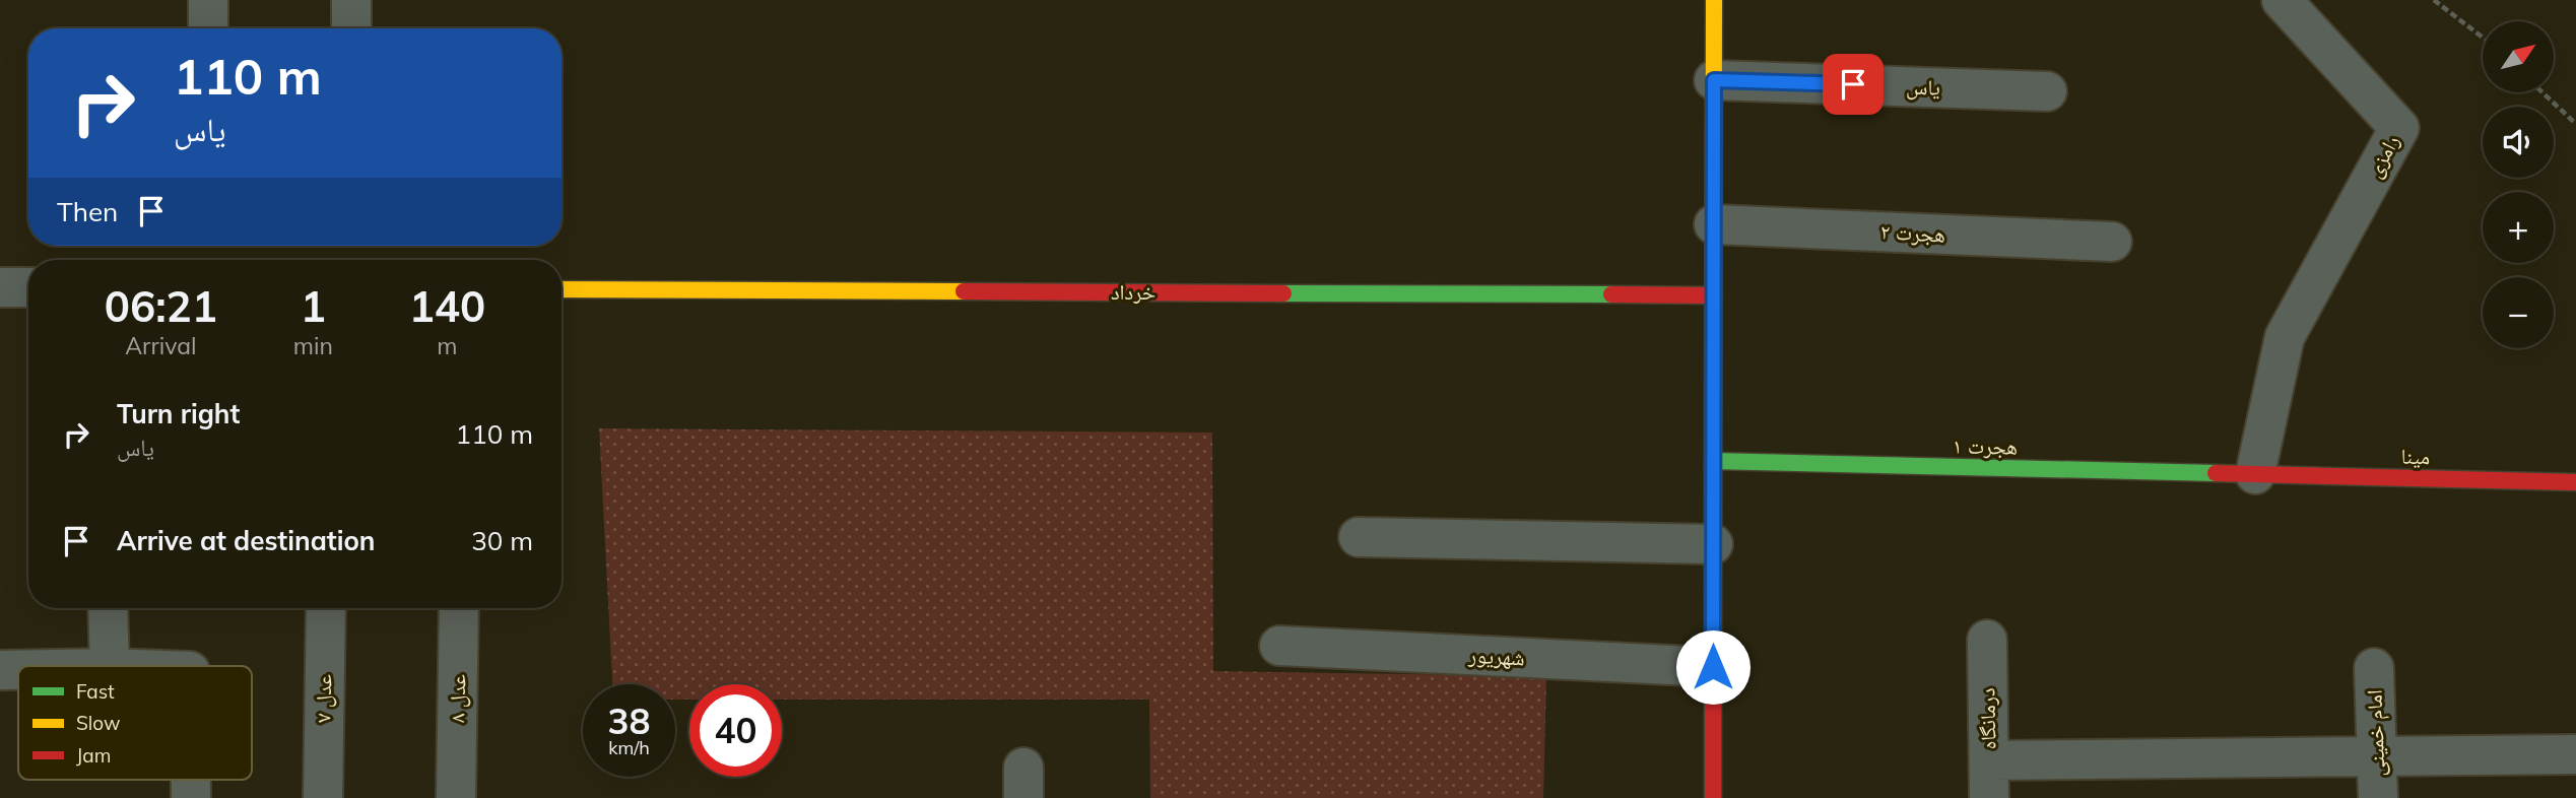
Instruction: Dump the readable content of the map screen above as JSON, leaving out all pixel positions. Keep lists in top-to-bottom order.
{
  "streets": {
    "street": [
      "یاس",
      "رامزی",
      "هجرت ۲",
      "خرداد",
      "هجرت ۱",
      "مینا",
      "شهریور",
      "عدل ۷",
      "عدل ۸",
      "درمانگاه",
      "امام خمینی"
    ]
  },
  "crossings": [
    ["رامزی", "هجرت ۱"],
    ["رامزی", "مینا"],
    ["هجرت ۱", "مینا"]
  ],
  "legend": ["Fast", "Slow", "Jam"],
  "north": "top right",
  "page": {
    "map_buttons": ["+", "−"],
    "turn": ["110 m", "یاس"],
    "then": "Then",
    "eta": [
      "06:21",
      "Arrival",
      "1",
      "min",
      "140",
      "m"
    ],
    "list": [
      {
        "name": "Turn right",
        "note": "یاس",
        "value": "110 m"
      },
      {
        "name": "Arrive at destination",
        "value": "30 m"
      }
    ],
    "speed": "38 km/h",
    "limit": "40"
  }
}
